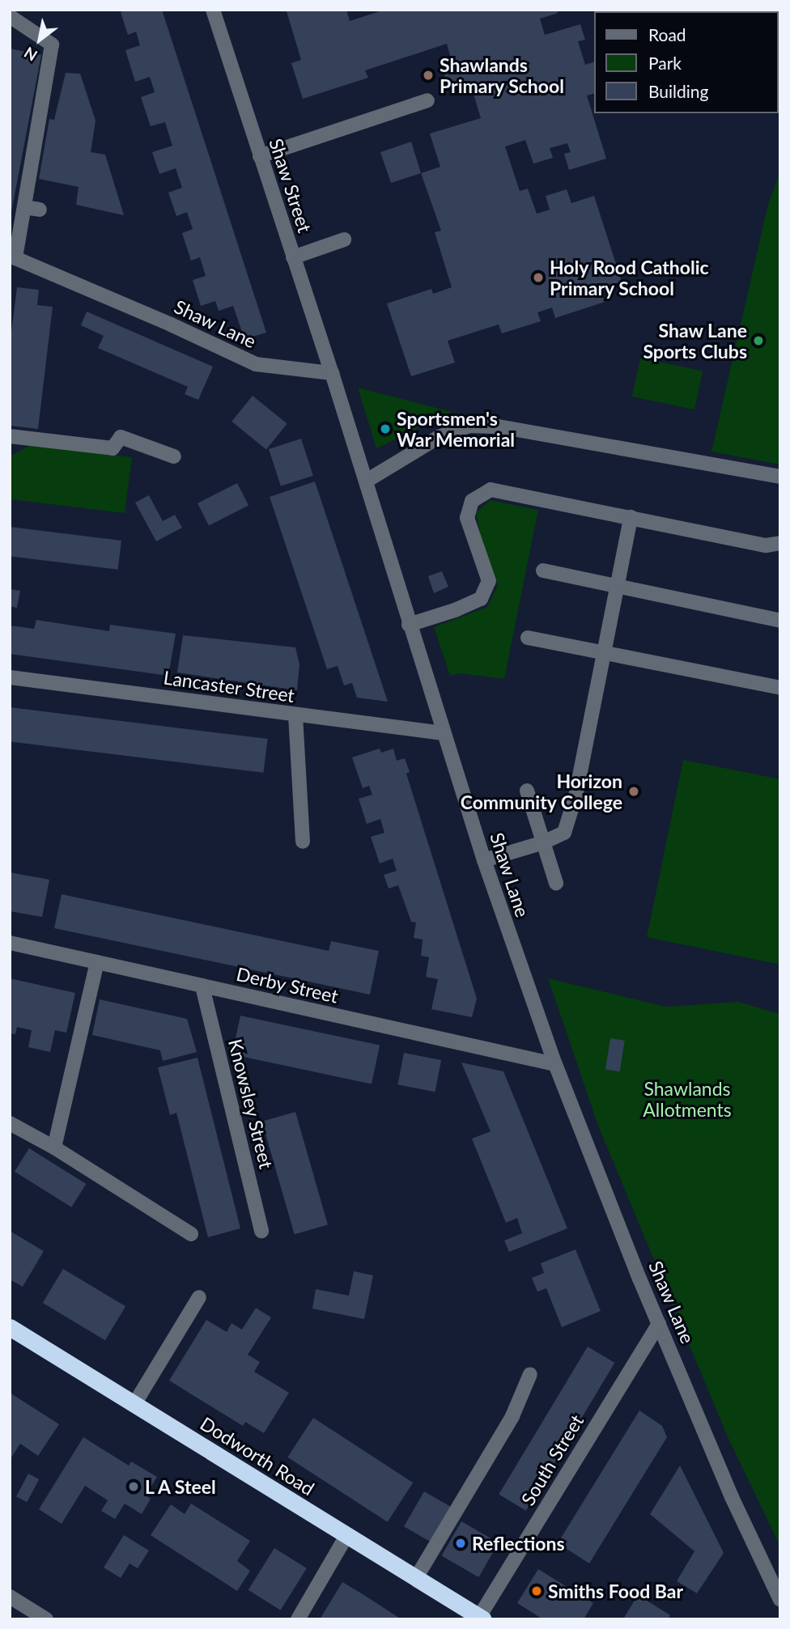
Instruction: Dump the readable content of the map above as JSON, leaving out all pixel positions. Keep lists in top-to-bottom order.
{
  "streets": {
    "highway": ["Dodworth Road"],
    "street": [
      "Shaw Street",
      "Shaw Lane",
      "Lancaster Street",
      "Derby Street",
      "Knowsley Street",
      "South Street"
    ]
  },
  "crossings": [
    ["Shaw Street", "Shaw Lane"],
    ["Shaw Lane", "Lancaster Street"],
    ["Shaw Lane", "Derby Street"],
    ["Shaw Lane", "South Street"],
    ["Derby Street", "Knowsley Street"],
    ["Dodworth Road", "South Street"]
  ],
  "parks": ["Shawlands Allotments"],
  "places": [
    "Shawlands Primary School",
    "Holy Rood Catholic Primary School",
    "Shaw Lane Sports Clubs",
    "Sportsmen's War Memorial",
    "Horizon Community College",
    "L A Steel",
    "Reflections",
    "Smiths Food Bar"
  ],
  "legend": ["Road", "Park", "Building"],
  "north": "bottom left"
}
